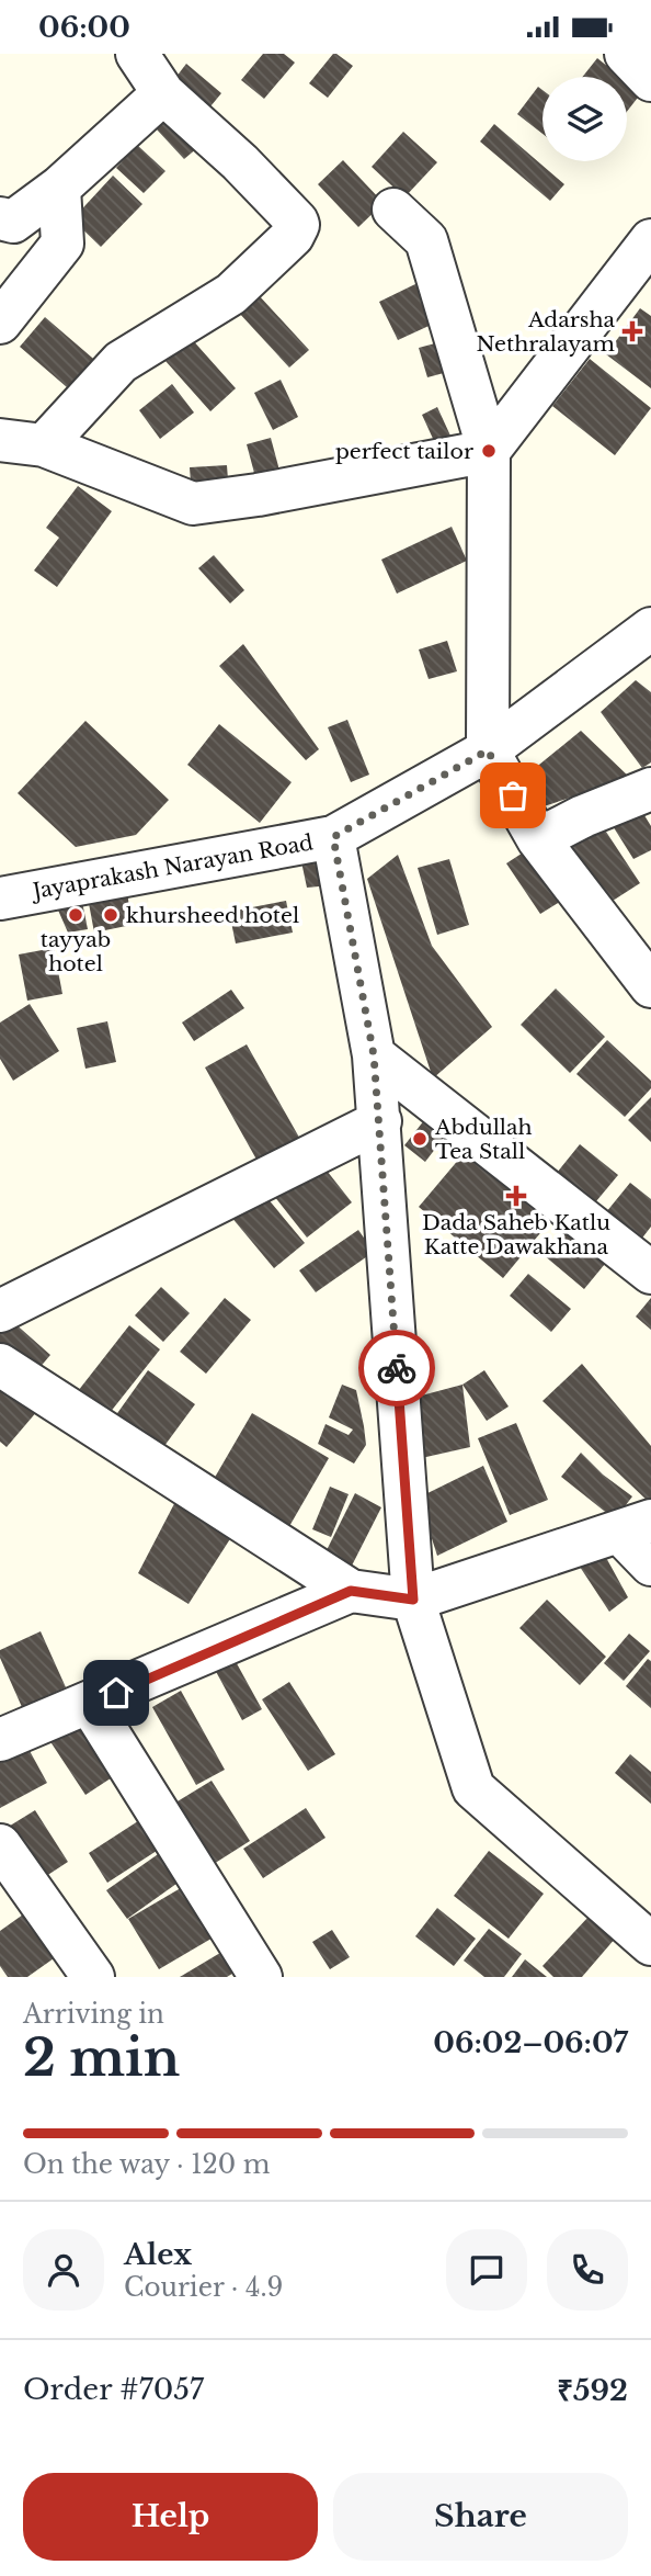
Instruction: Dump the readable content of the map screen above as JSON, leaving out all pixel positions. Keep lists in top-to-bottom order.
{
  "streets": {
    "street": ["Jayaprakash Narayan Road"]
  },
  "places": {
    "health": ["Adarsha Nethralayam", "Dada Saheb Katlu Katte Dawakhana"],
    "other": [
      "perfect tailor",
      "tayyab hotel",
      "khursheed hotel",
      "Abdullah Tea Stall"
    ]
  },
  "page": {
    "status": "06:00",
    "heading": ["2 min", "Arriving in", "06:02–06:07"],
    "panel": [
      "Alex",
      "Courier · 4.9",
      "Order #7057",
      "₹592"
    ],
    "bar": "On the way · 120 m",
    "buttons": ["Help", "Share"]
  }
}
